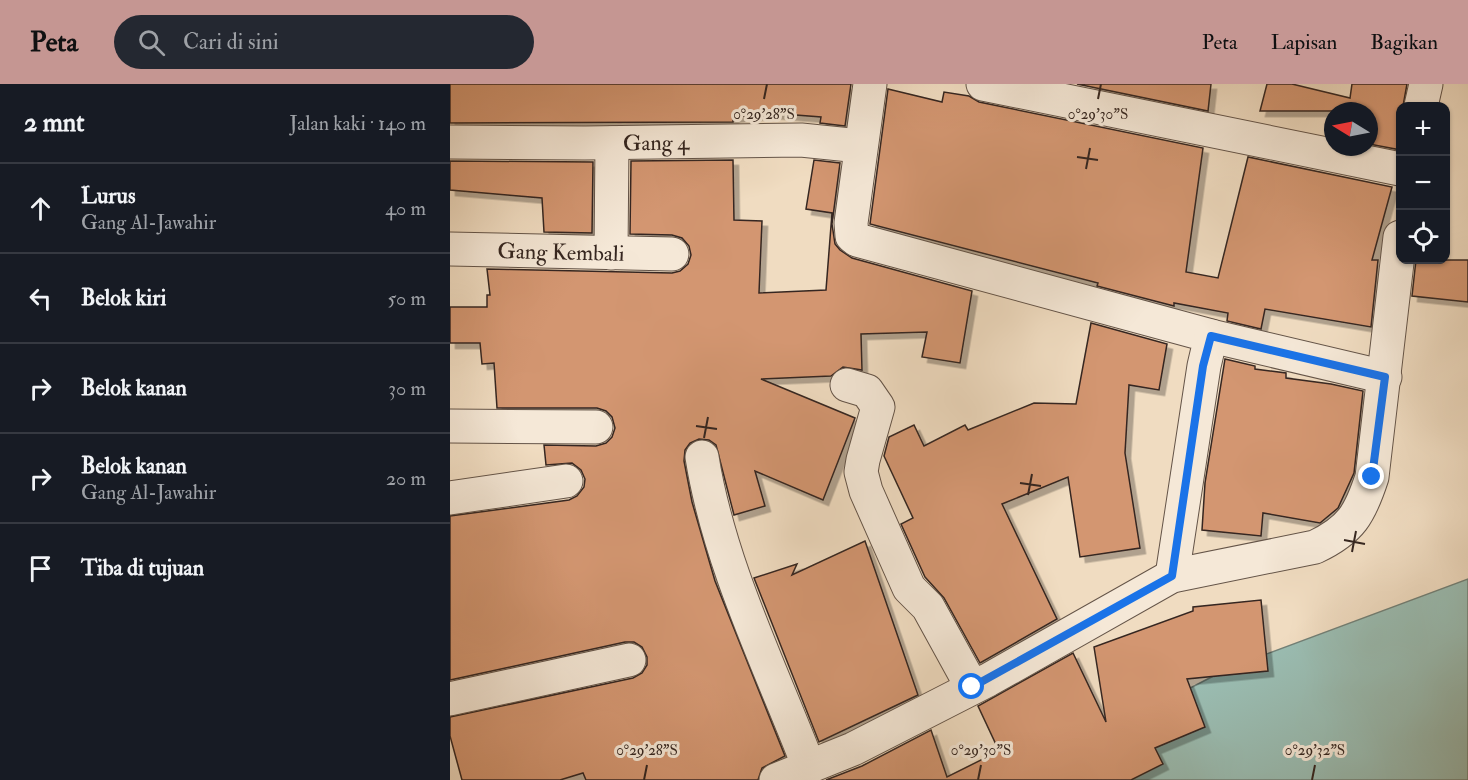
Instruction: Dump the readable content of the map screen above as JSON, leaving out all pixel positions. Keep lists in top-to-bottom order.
{
  "streets": {
    "street": ["Gang 4", "Gang Kembali"]
  },
  "north": "left",
  "page": {
    "header": "Peta",
    "search": "Cari di sini",
    "nav": ["Peta", "Lapisan", "Bagikan"],
    "heading": ["2 mnt", "Jalan kaki · 140 m"],
    "map_buttons": ["+", "−"],
    "list": [
      ["Lurus", "Gang Al-Jawahir", "40 m"],
      ["Belok kiri", "50 m"],
      ["Belok kanan", "30 m"],
      ["Belok kanan", "Gang Al-Jawahir", "20 m"],
      "Tiba di tujuan"
    ]
  },
  "coordinates": ["0°29'28\"S", "0°29'30\"S", "0°29'32\"S"]
}
